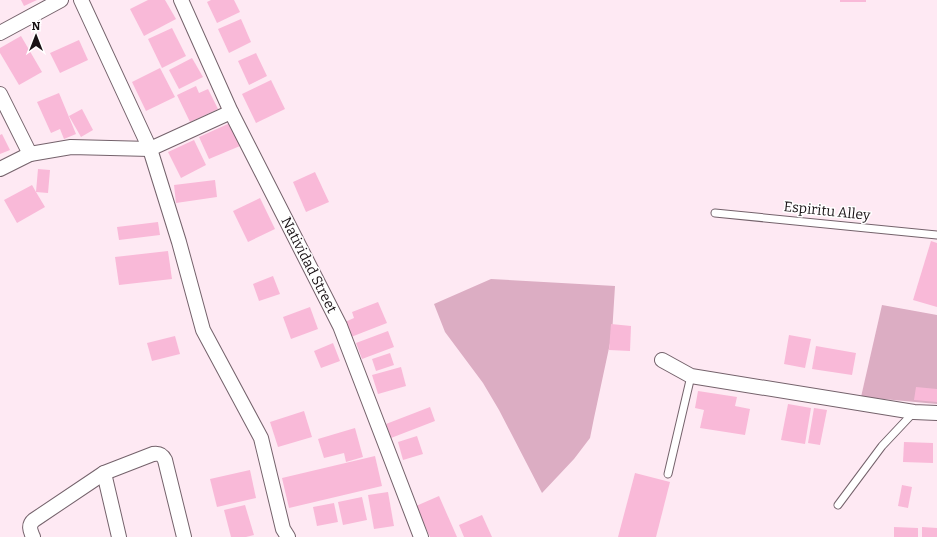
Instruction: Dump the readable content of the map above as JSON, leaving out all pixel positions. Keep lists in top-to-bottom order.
{
  "streets": {
    "street": ["Natividad Street"],
    "lane": ["Espiritu Alley"]
  },
  "north": "top"
}
